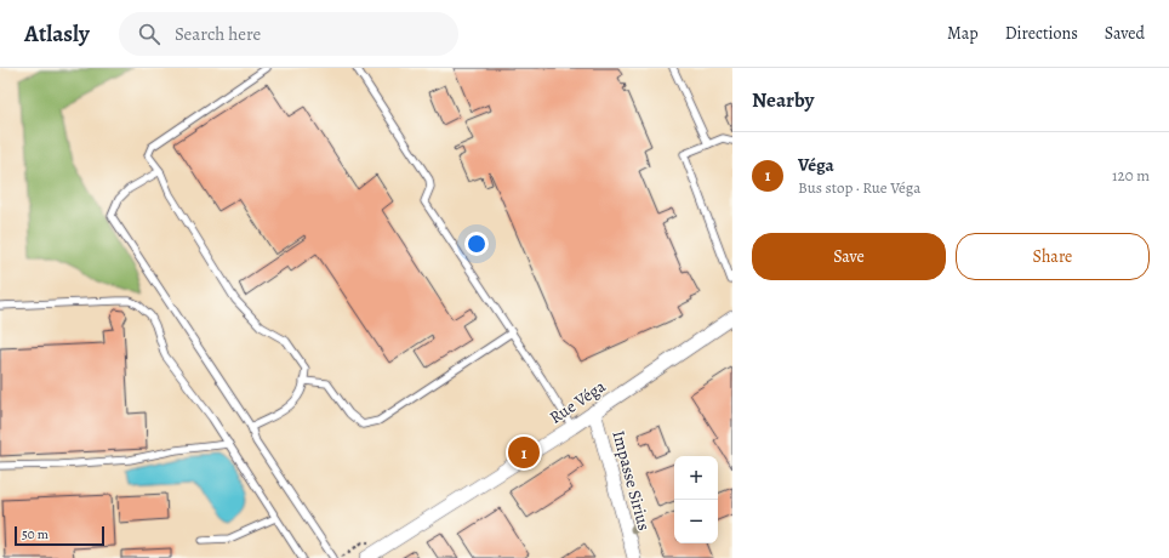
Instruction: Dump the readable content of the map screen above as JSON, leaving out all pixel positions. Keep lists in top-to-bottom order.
{
  "streets": {
    "street": ["Rue Véga", "Impasse Sirius"]
  },
  "crossings": [
    ["Rue Véga", "Impasse Sirius"]
  ],
  "scale_bar": "50 m",
  "page": {
    "header": "Atlasly",
    "search": "Search here",
    "nav": ["Map", "Directions", "Saved"],
    "heading": "Nearby",
    "list": [
      {
        "mark": "1",
        "name": "Véga",
        "note": "Bus stop · Rue Véga",
        "value": "120 m"
      }
    ],
    "buttons": ["Save", "Share"],
    "pins": "1",
    "map_buttons": ["+", "−"],
    "scale": "50 m"
  }
}
